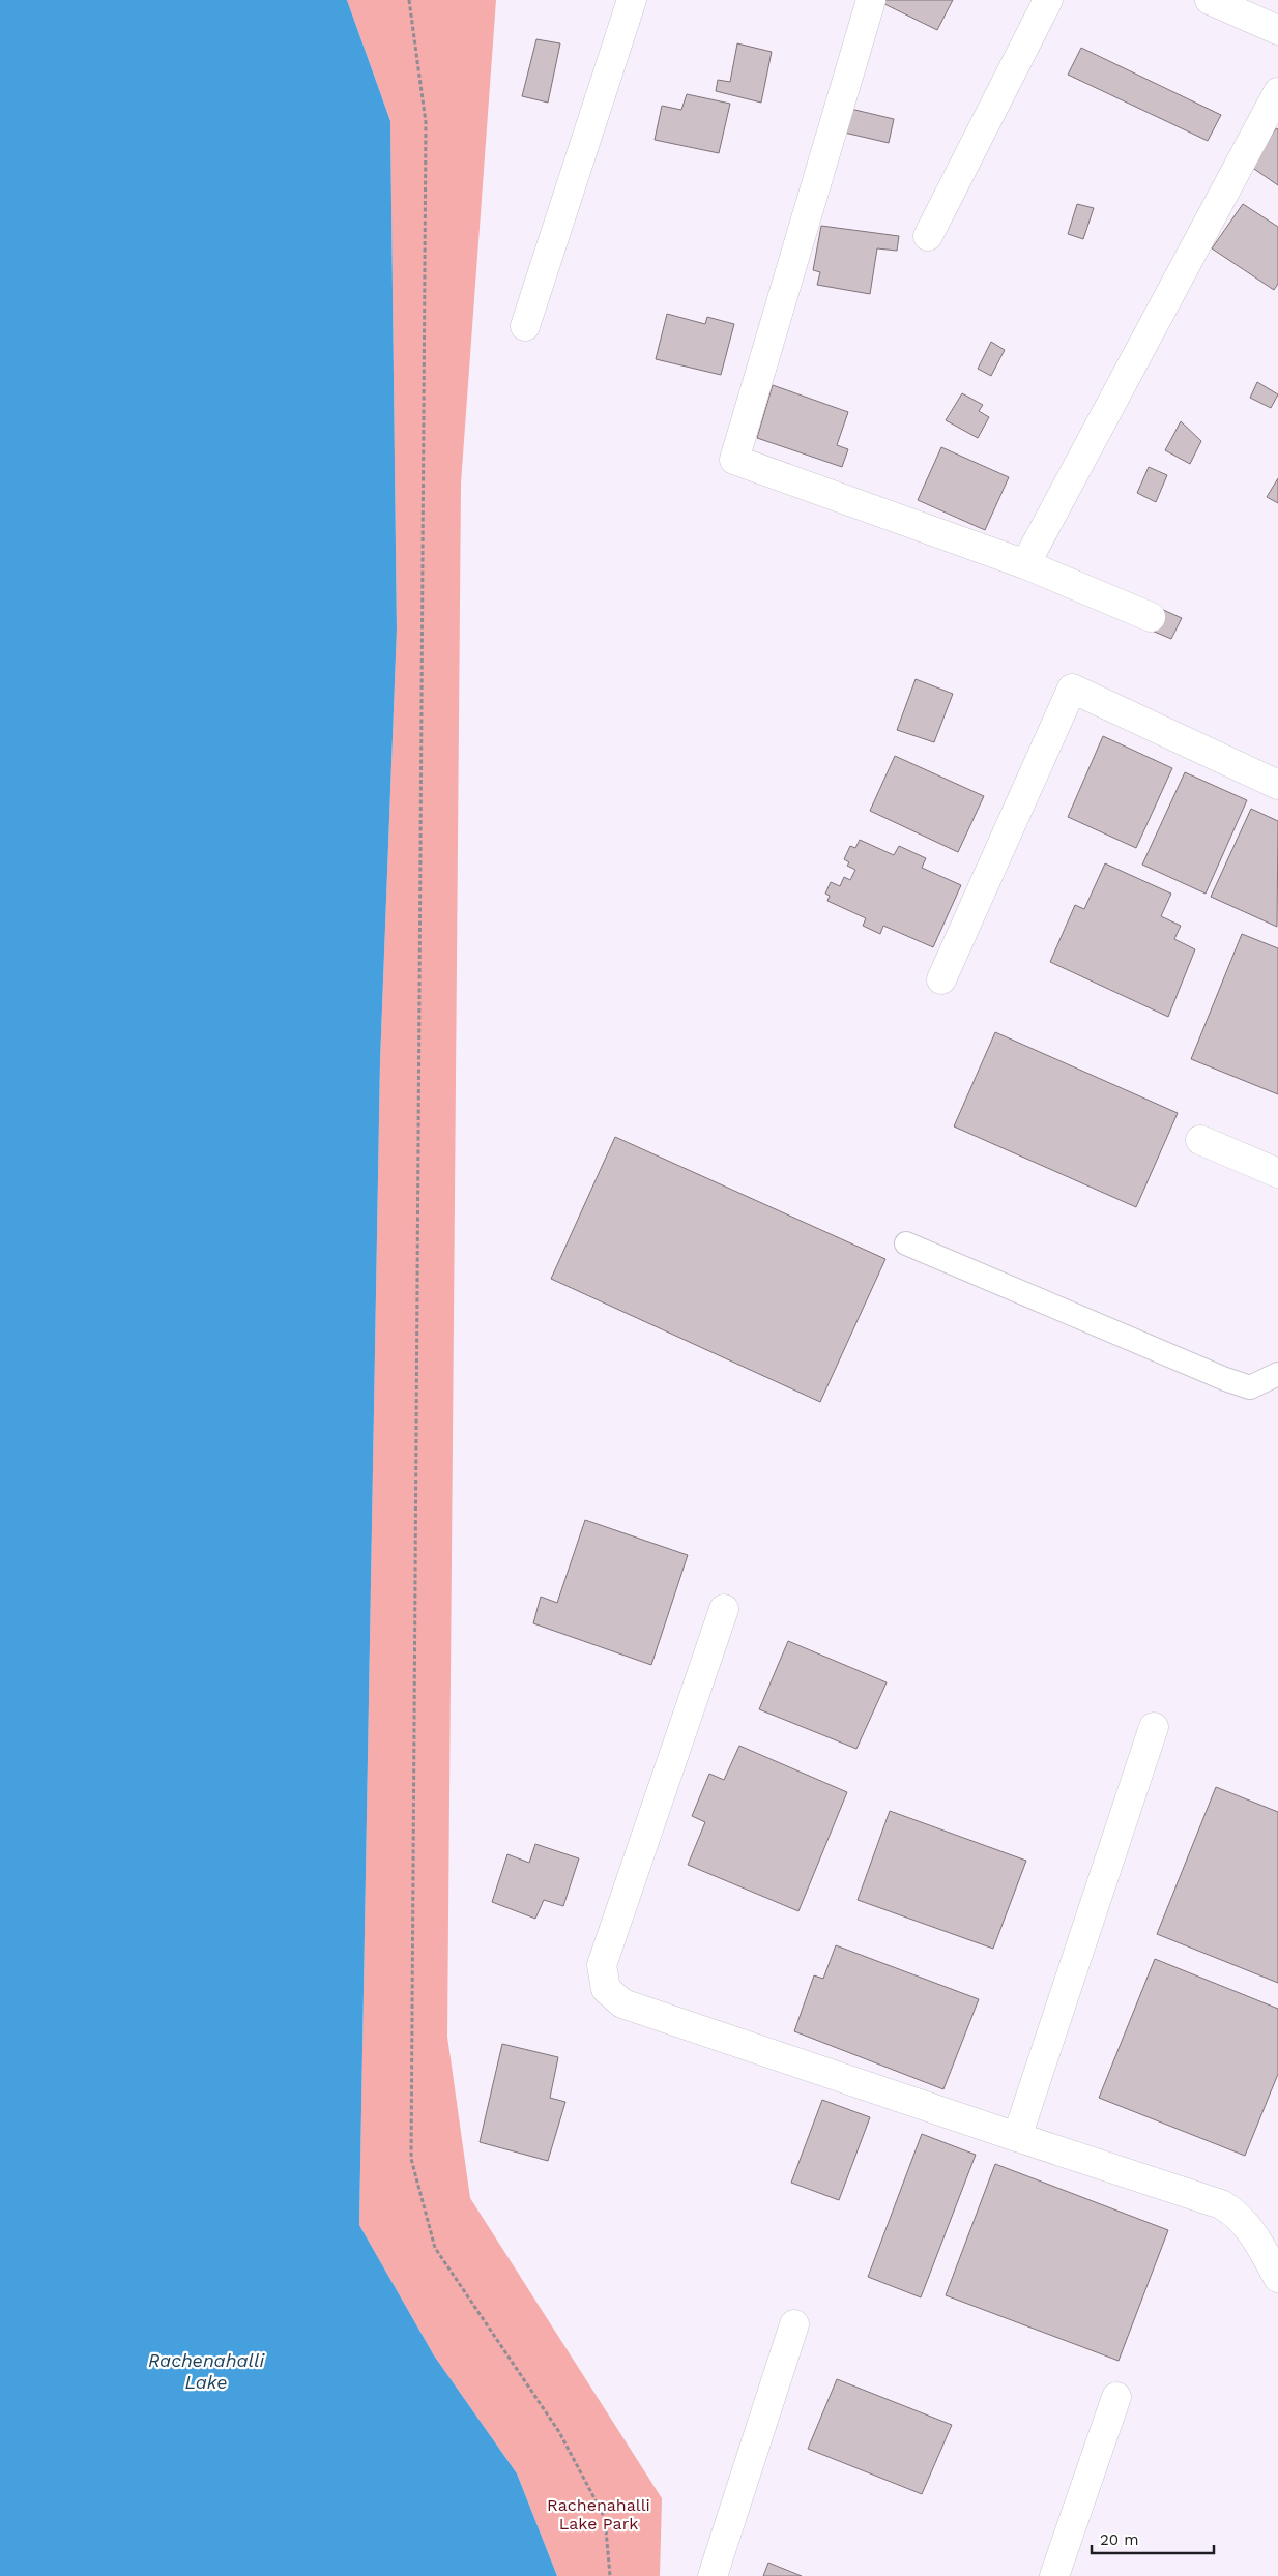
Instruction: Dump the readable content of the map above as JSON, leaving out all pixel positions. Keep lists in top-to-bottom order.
{
  "water": ["Rachenahalli Lake"],
  "parks": ["Rachenahalli Lake Park"],
  "scale_bar": "20 m"
}
